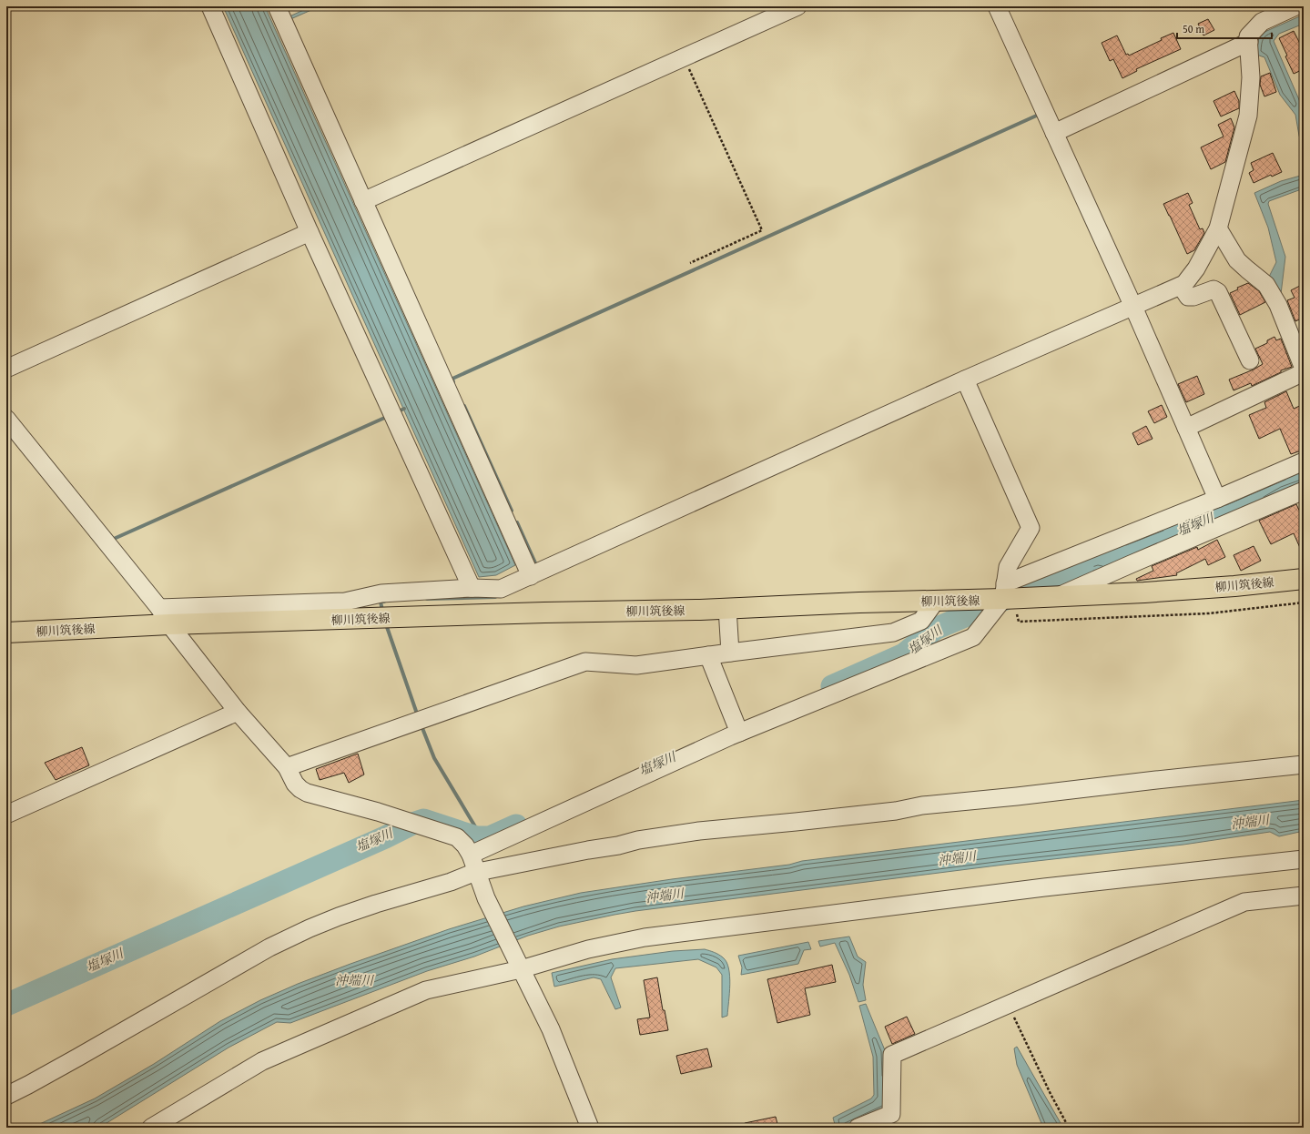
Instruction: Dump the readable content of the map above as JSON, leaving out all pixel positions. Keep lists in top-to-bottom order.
{
  "streets": {
    "main road": ["柳川筑後線"]
  },
  "water": ["塩塚川", "沖端川"],
  "scale_bar": "50 m"
}
